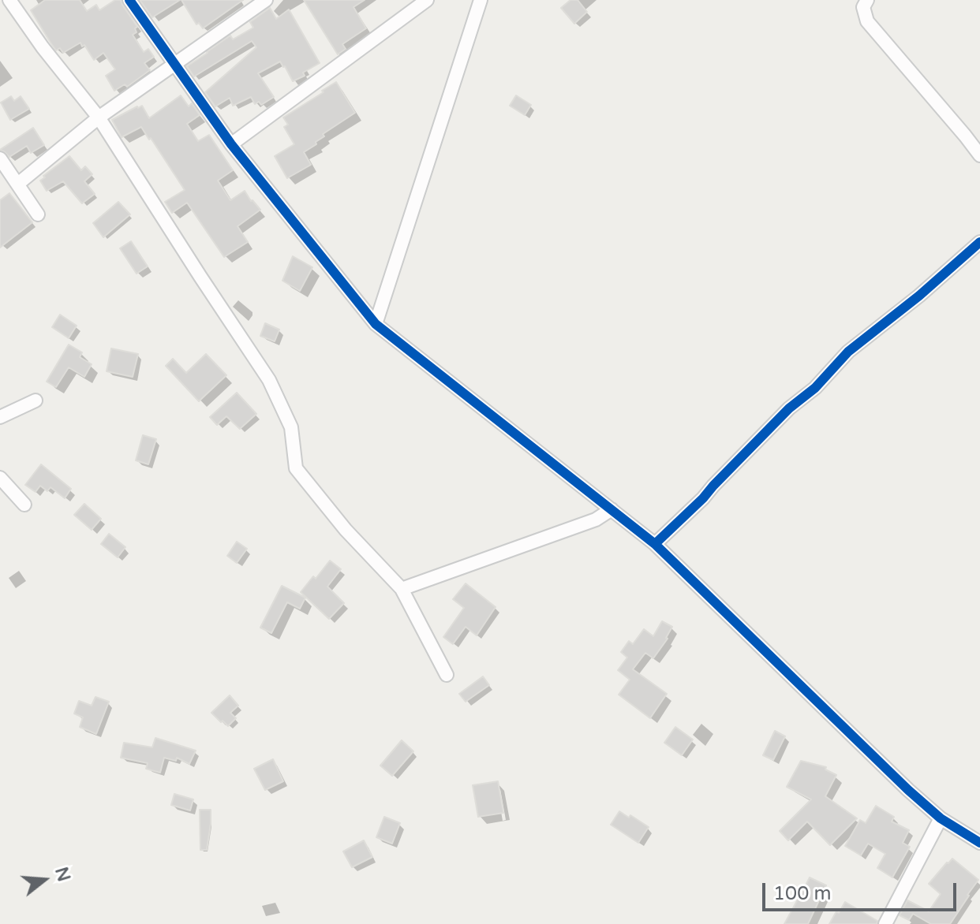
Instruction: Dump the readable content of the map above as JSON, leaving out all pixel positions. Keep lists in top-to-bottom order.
{
  "scale_bar": "100 m",
  "north": "right"
}
